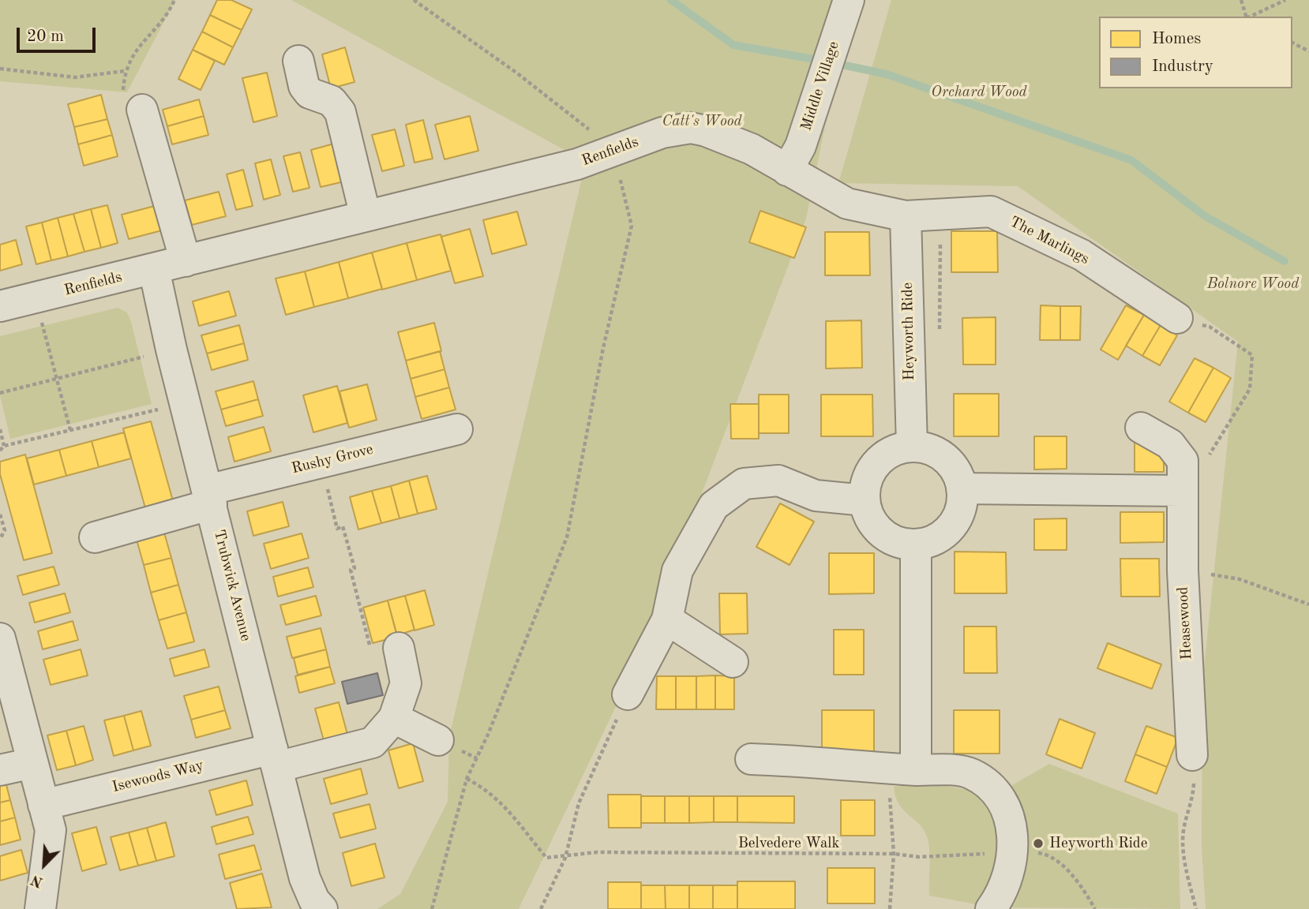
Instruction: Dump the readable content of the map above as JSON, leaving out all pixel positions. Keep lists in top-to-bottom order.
{
  "streets": {
    "street": [
      "Middle Village",
      "Renfields",
      "The Marlings",
      "Heyworth Ride",
      "Rushy Grove",
      "Trubwick Avenue",
      "Heasewood",
      "Isewoods Way"
    ],
    "path": ["Belvedere Walk"]
  },
  "crossings": [
    ["Middle Village", "Renfields"],
    ["Renfields", "The Marlings"],
    ["Renfields", "Heyworth Ride"],
    ["Renfields", "Trubwick Avenue"],
    ["The Marlings", "Heyworth Ride"],
    ["Rushy Grove", "Trubwick Avenue"],
    ["Trubwick Avenue", "Isewoods Way"]
  ],
  "parks": ["Orchard Wood", "Catt's Wood", "Bolnore Wood"],
  "places": ["Heyworth Ride"],
  "legend": ["Homes", "Industry"],
  "scale_bar": "20 m",
  "north": "bottom left"
}
